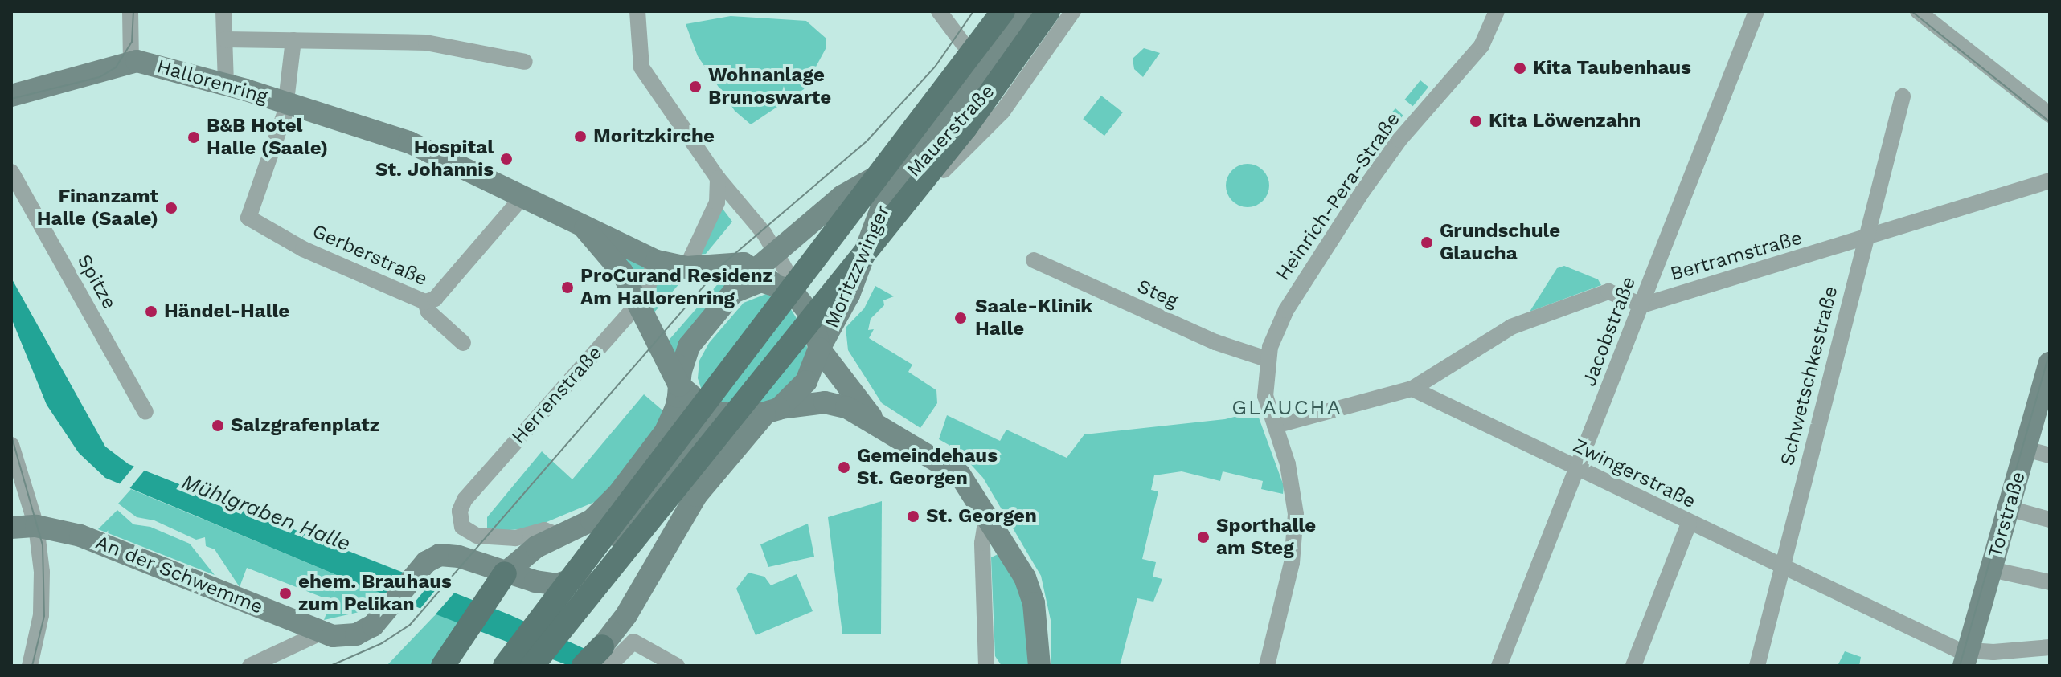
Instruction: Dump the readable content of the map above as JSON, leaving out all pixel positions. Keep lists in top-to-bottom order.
{
  "streets": {
    "street": [
      "Hallorenring",
      "Mauerstraße",
      "Heinrich-Pera-Straße",
      "Gerberstraße",
      "Bertramstraße",
      "Moritzzwinger",
      "Spitze",
      "Steg",
      "Jacobstraße",
      "Schwetschkestraße",
      "Herrenstraße",
      "Zwingerstraße",
      "Torstraße",
      "An der Schwemme"
    ]
  },
  "crossings": [
    ["Hallorenring", "Gerberstraße"],
    ["Hallorenring", "Moritzzwinger"],
    ["Hallorenring", "Herrenstraße"],
    ["Mauerstraße", "Moritzzwinger"],
    ["Heinrich-Pera-Straße", "Steg"],
    ["Bertramstraße", "Jacobstraße"],
    ["Bertramstraße", "Schwetschkestraße"],
    ["Jacobstraße", "Zwingerstraße"],
    ["Schwetschkestraße", "Zwingerstraße"],
    ["Zwingerstraße", "Torstraße"]
  ],
  "districts": ["GLAUCHA"],
  "water": ["Mühlgraben Halle"],
  "places": [
    "Kita Taubenhaus",
    "Wohnanlage Brunoswarte",
    "Kita Löwenzahn",
    "Moritzkirche",
    "B&B Hotel Halle (Saale)",
    "Hospital St. Johannis",
    "Finanzamt Halle (Saale)",
    "Grundschule Glaucha",
    "ProCurand Residenz Am Hallorenring",
    "Händel-Halle",
    "Saale-Klinik Halle",
    "Salzgrafenplatz",
    "Gemeindehaus St. Georgen",
    "St. Georgen",
    "Sporthalle am Steg",
    "ehem. Brauhaus zum Pelikan"
  ]
}
